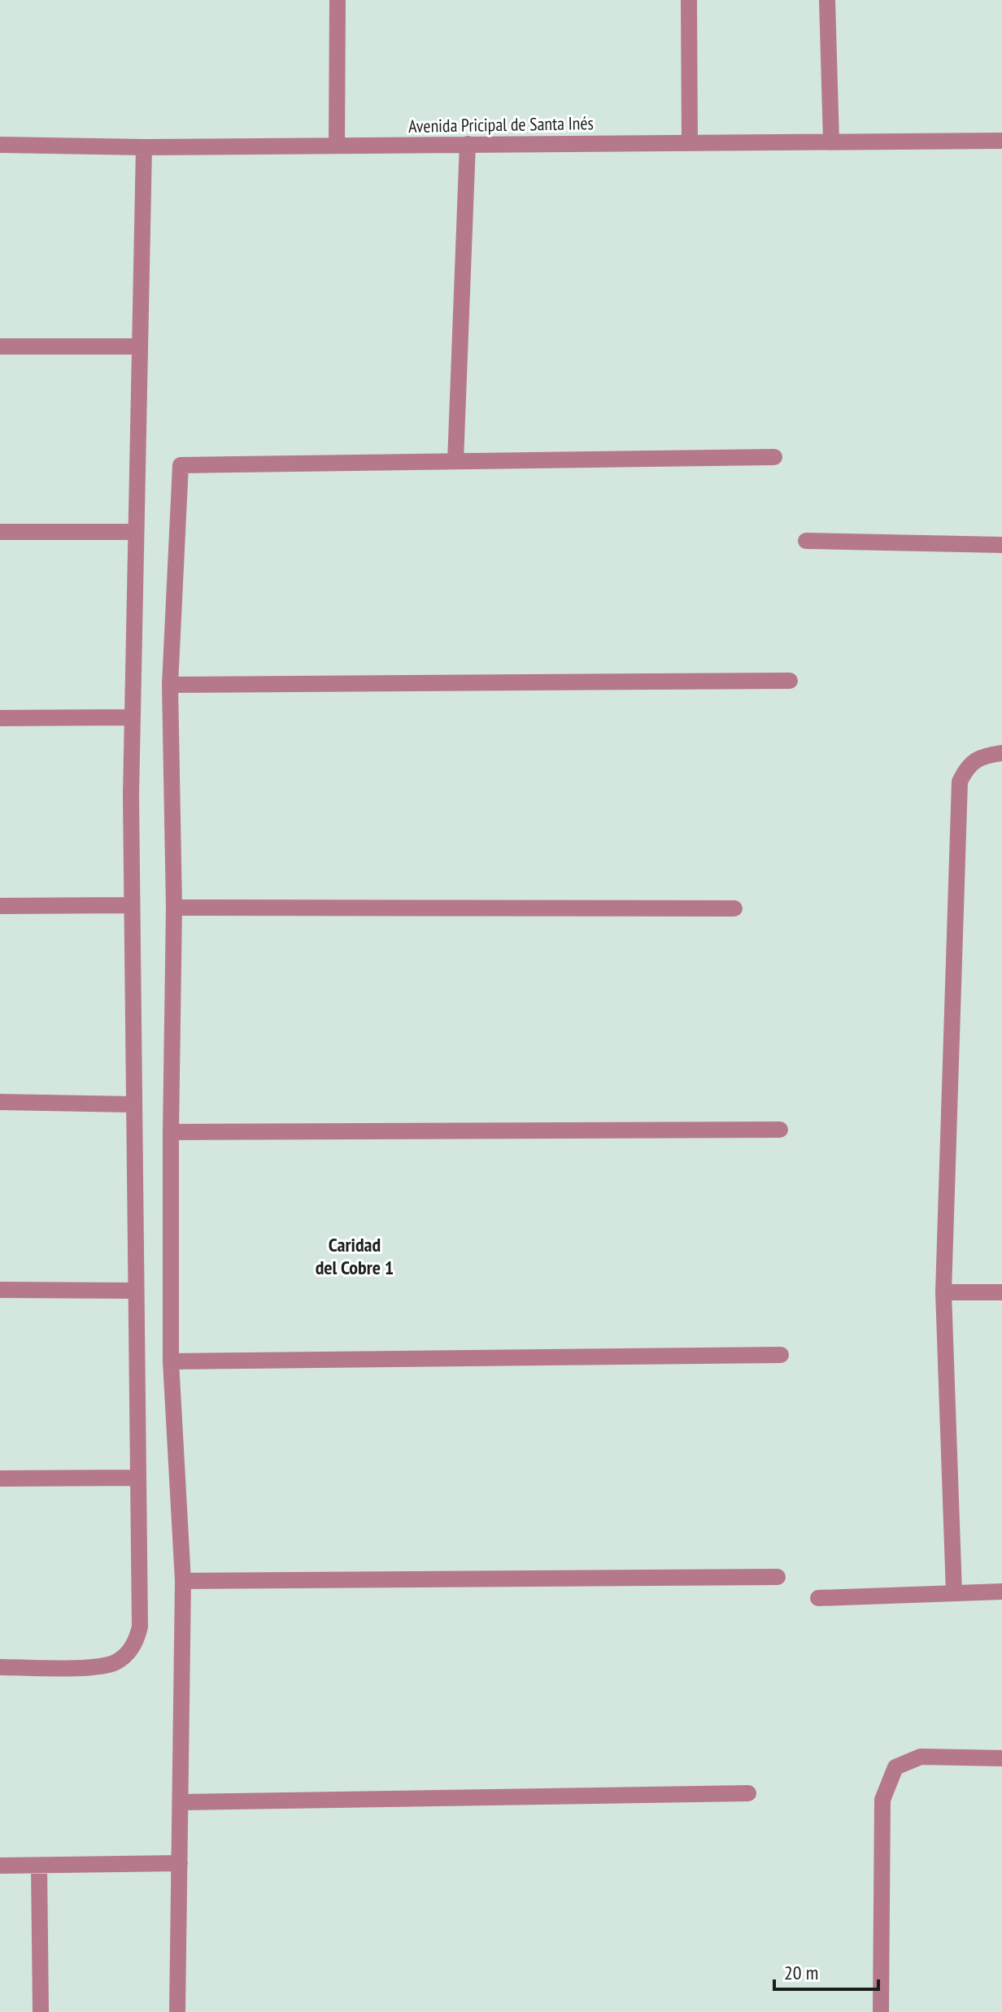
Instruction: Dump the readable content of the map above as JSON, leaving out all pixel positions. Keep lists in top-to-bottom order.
{
  "streets": {
    "street": ["Avenida Pricipal de Santa Inés"]
  },
  "districts": ["Caridad del Cobre 1"],
  "scale_bar": "20 m"
}
